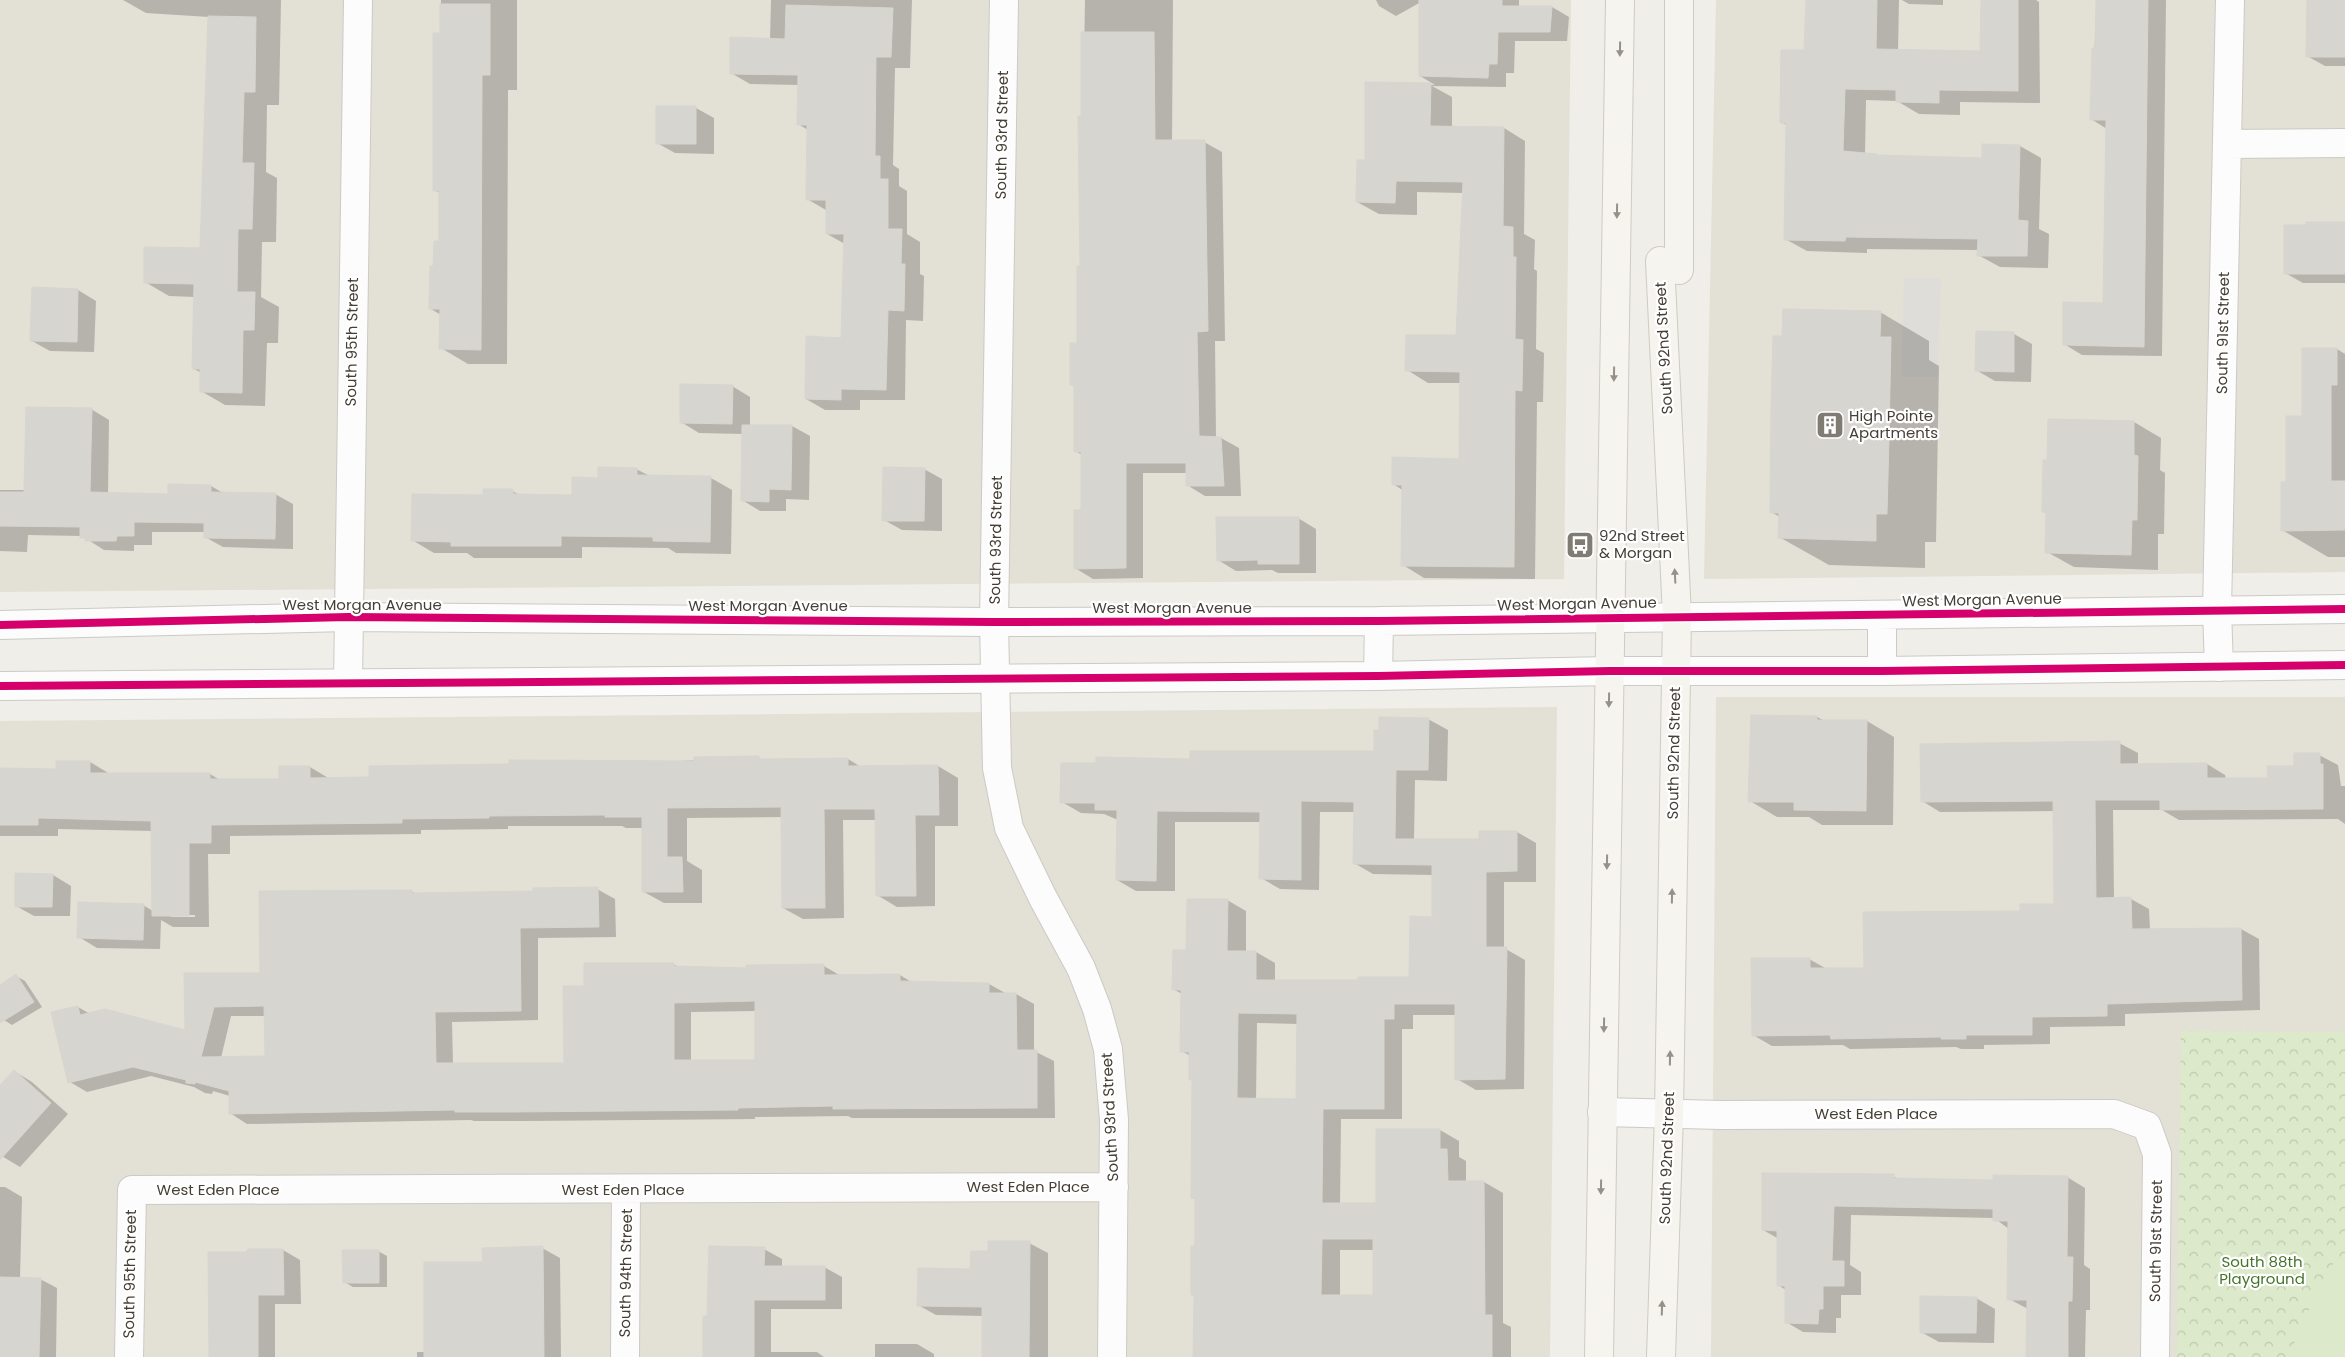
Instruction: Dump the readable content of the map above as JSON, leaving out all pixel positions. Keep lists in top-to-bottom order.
{
  "streets": {
    "main road": ["South 92nd Street"],
    "street": [
      "South 93rd Street",
      "South 91st Street",
      "South 95th Street",
      "West Morgan Avenue",
      "West Eden Place",
      "South 94th Street"
    ]
  },
  "crossings": [
    ["South 93rd Street", "West Morgan Avenue"],
    ["South 93rd Street", "West Eden Place"],
    ["South 91st Street", "West Morgan Avenue"],
    ["South 91st Street", "West Eden Place"],
    ["South 95th Street", "West Morgan Avenue"],
    ["South 95th Street", "West Eden Place"],
    ["South 92nd Street", "West Morgan Avenue"],
    ["South 92nd Street", "West Eden Place"],
    ["West Eden Place", "South 94th Street"]
  ],
  "parks": ["South 88th Playground"],
  "places": {
    "building": ["High Pointe Apartments"],
    "bus stop": ["92nd Street & Morgan"]
  }
}
